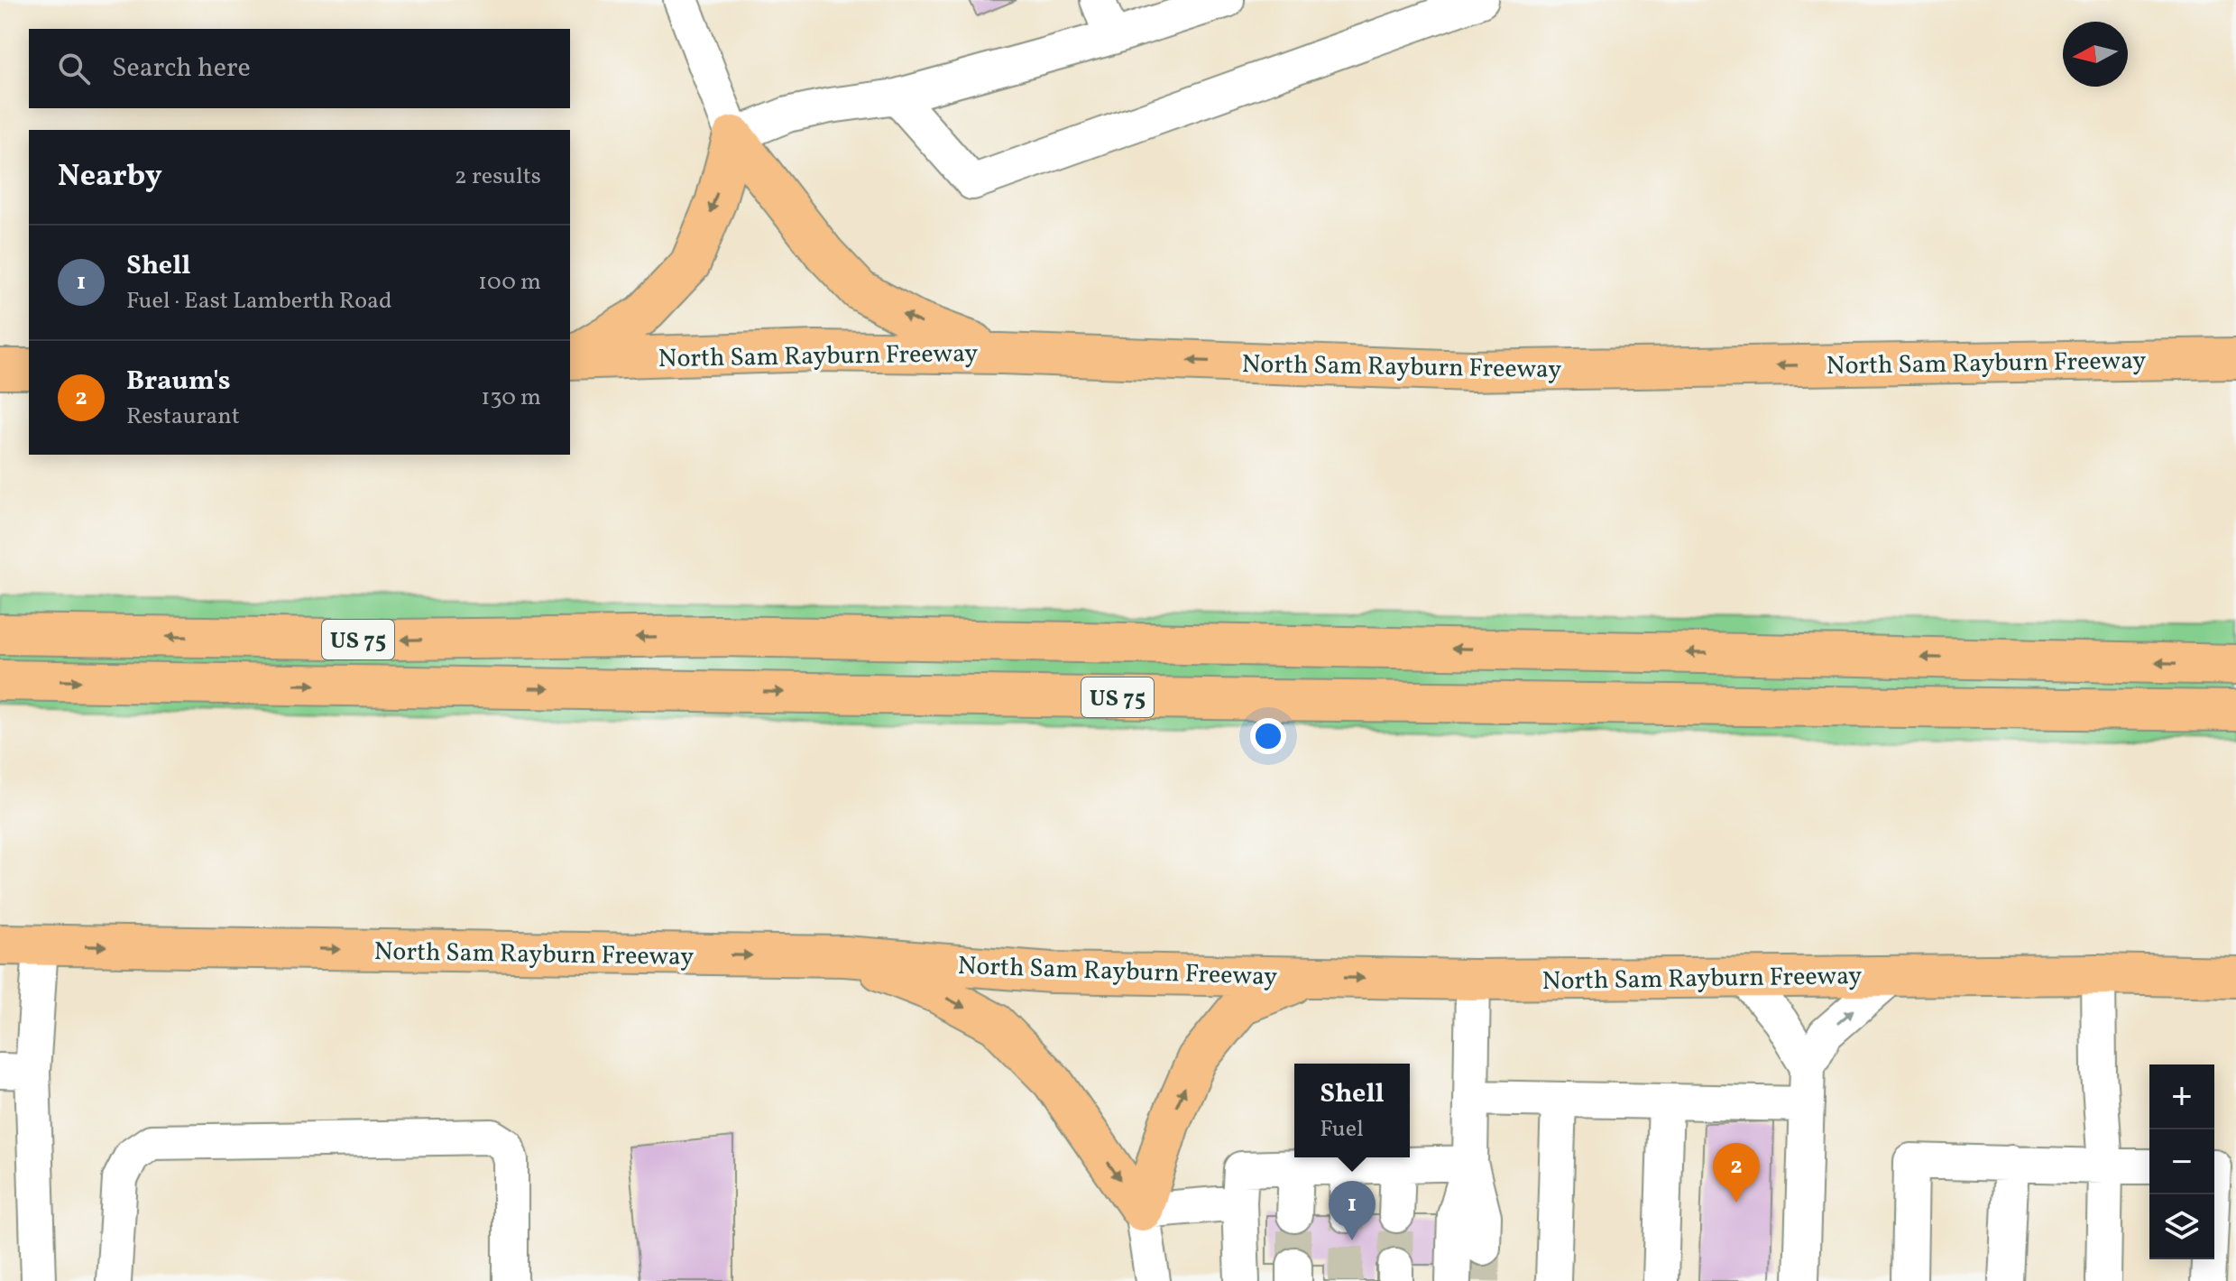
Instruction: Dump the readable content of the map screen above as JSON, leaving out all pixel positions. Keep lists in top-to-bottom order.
{
  "streets": {
    "main road": ["North Sam Rayburn Freeway", "US 75"]
  },
  "north": "left",
  "page": {
    "search": "Search here",
    "heading": ["Nearby", "2 results"],
    "list": [
      {
        "mark": "1",
        "name": "Shell",
        "note": "Fuel · East Lamberth Road",
        "value": "100 m"
      },
      {
        "mark": "2",
        "name": "Braum's",
        "note": "Restaurant",
        "value": "130 m"
      }
    ],
    "popup": ["Shell", "Fuel"],
    "map_buttons": ["+", "−"],
    "pins": ["2", "1"]
  }
}
